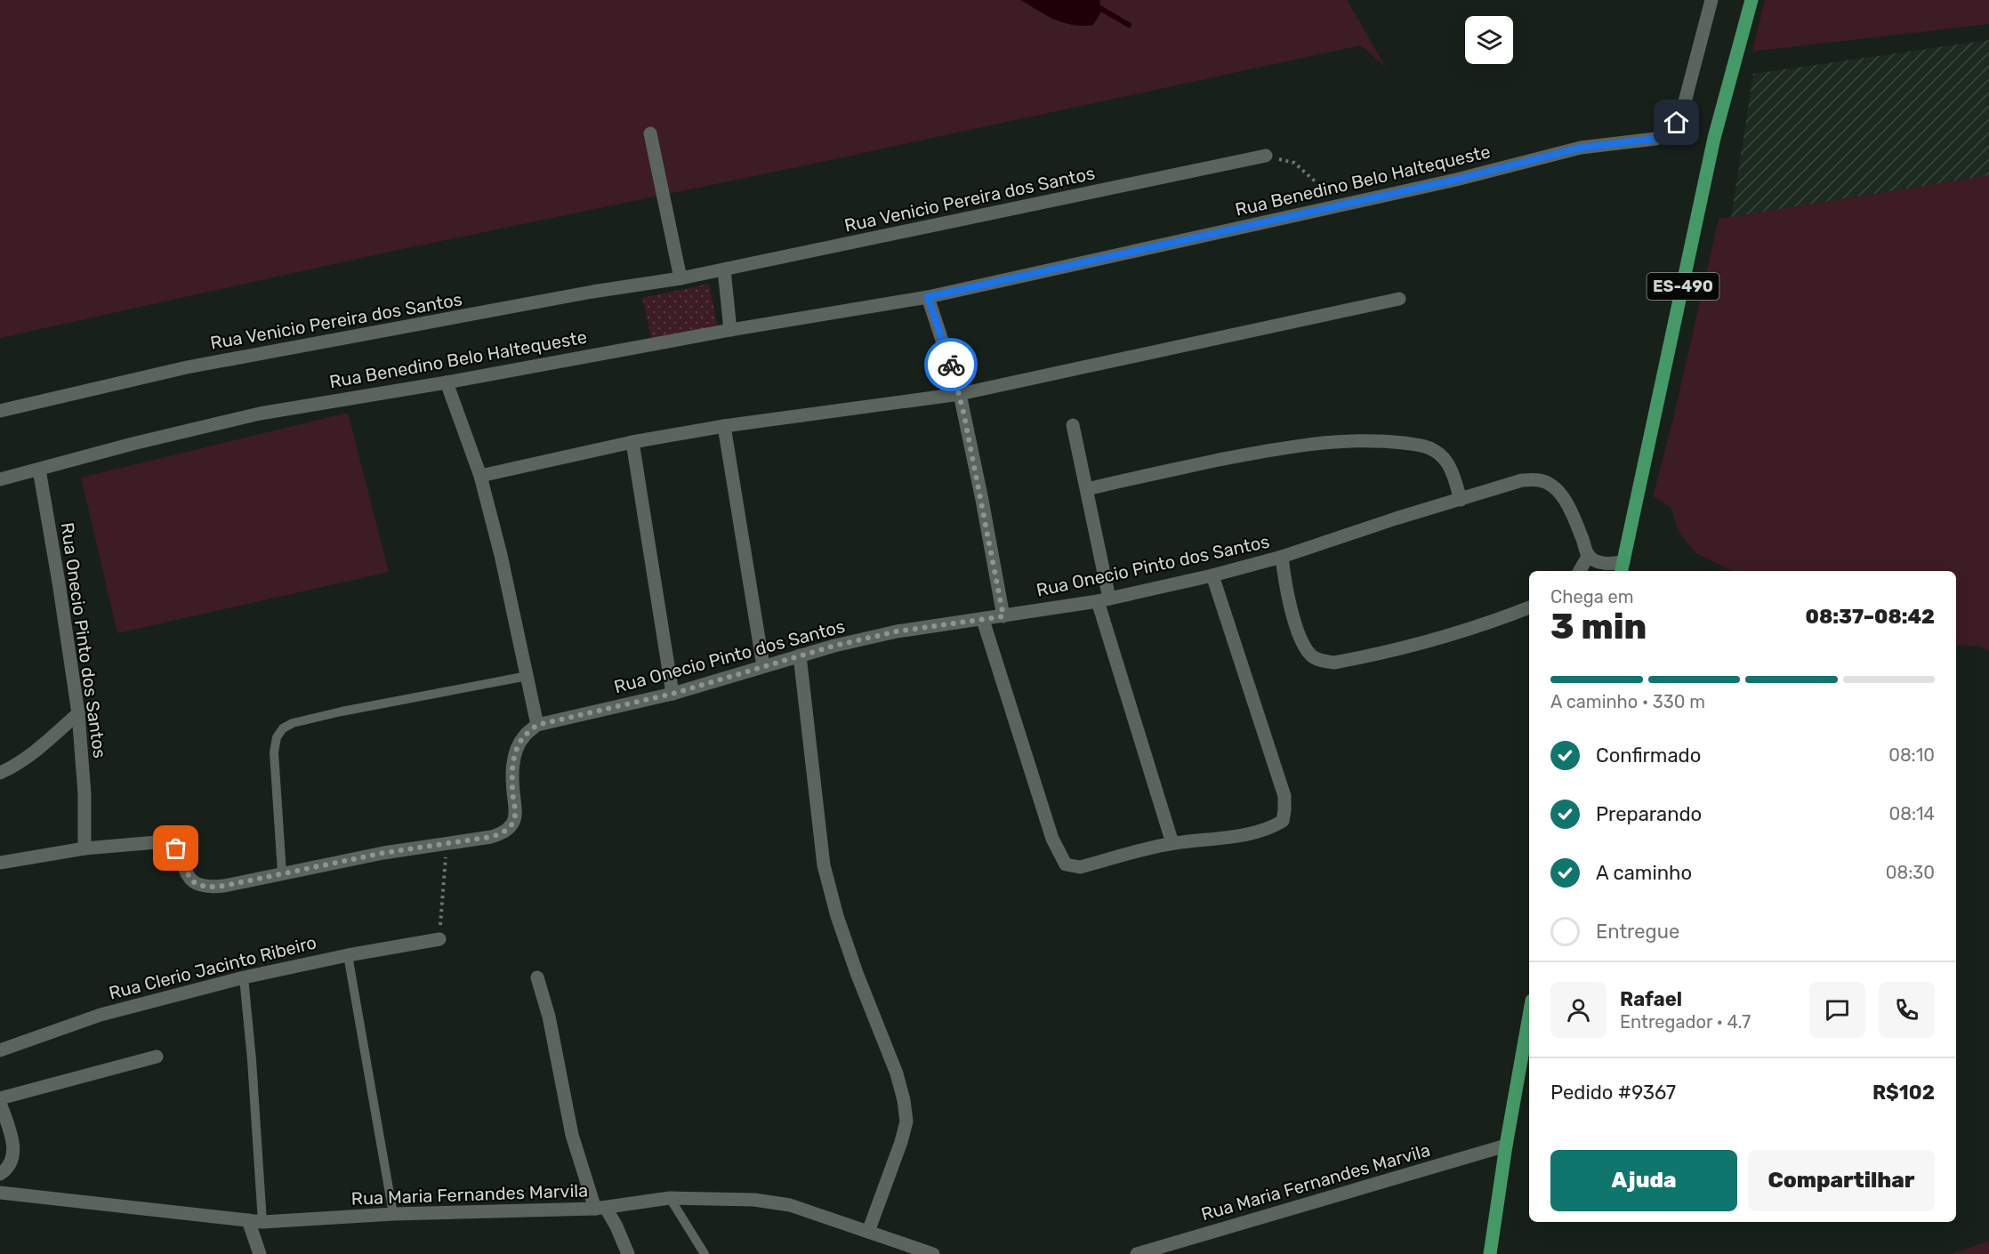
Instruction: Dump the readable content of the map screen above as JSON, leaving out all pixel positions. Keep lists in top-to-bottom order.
{
  "streets": {
    "main road": ["ES-490"],
    "street": [
      "Rua Benedino Belo Haltequeste",
      "Rua Venicio Pereira dos Santos",
      "Rua Onecio Pinto dos Santos",
      "Rua Clerio Jacinto Ribeiro",
      "Rua Maria Fernandes Marvila"
    ]
  },
  "crossings": [
    ["Rua Benedino Belo Haltequeste", "Rua Onecio Pinto dos Santos"]
  ],
  "page": {
    "heading": ["3 min", "Chega em", "08:37–08:42"],
    "panel": [
      "Rafael",
      "Entregador · 4.7",
      "Pedido #9367",
      "R$102"
    ],
    "bar": "A caminho · 330 m",
    "list": [
      ["Confirmado", "08:10"],
      ["Preparando", "08:14"],
      ["A caminho", "08:30"],
      "Entregue"
    ],
    "buttons": ["Ajuda", "Compartilhar"]
  }
}
